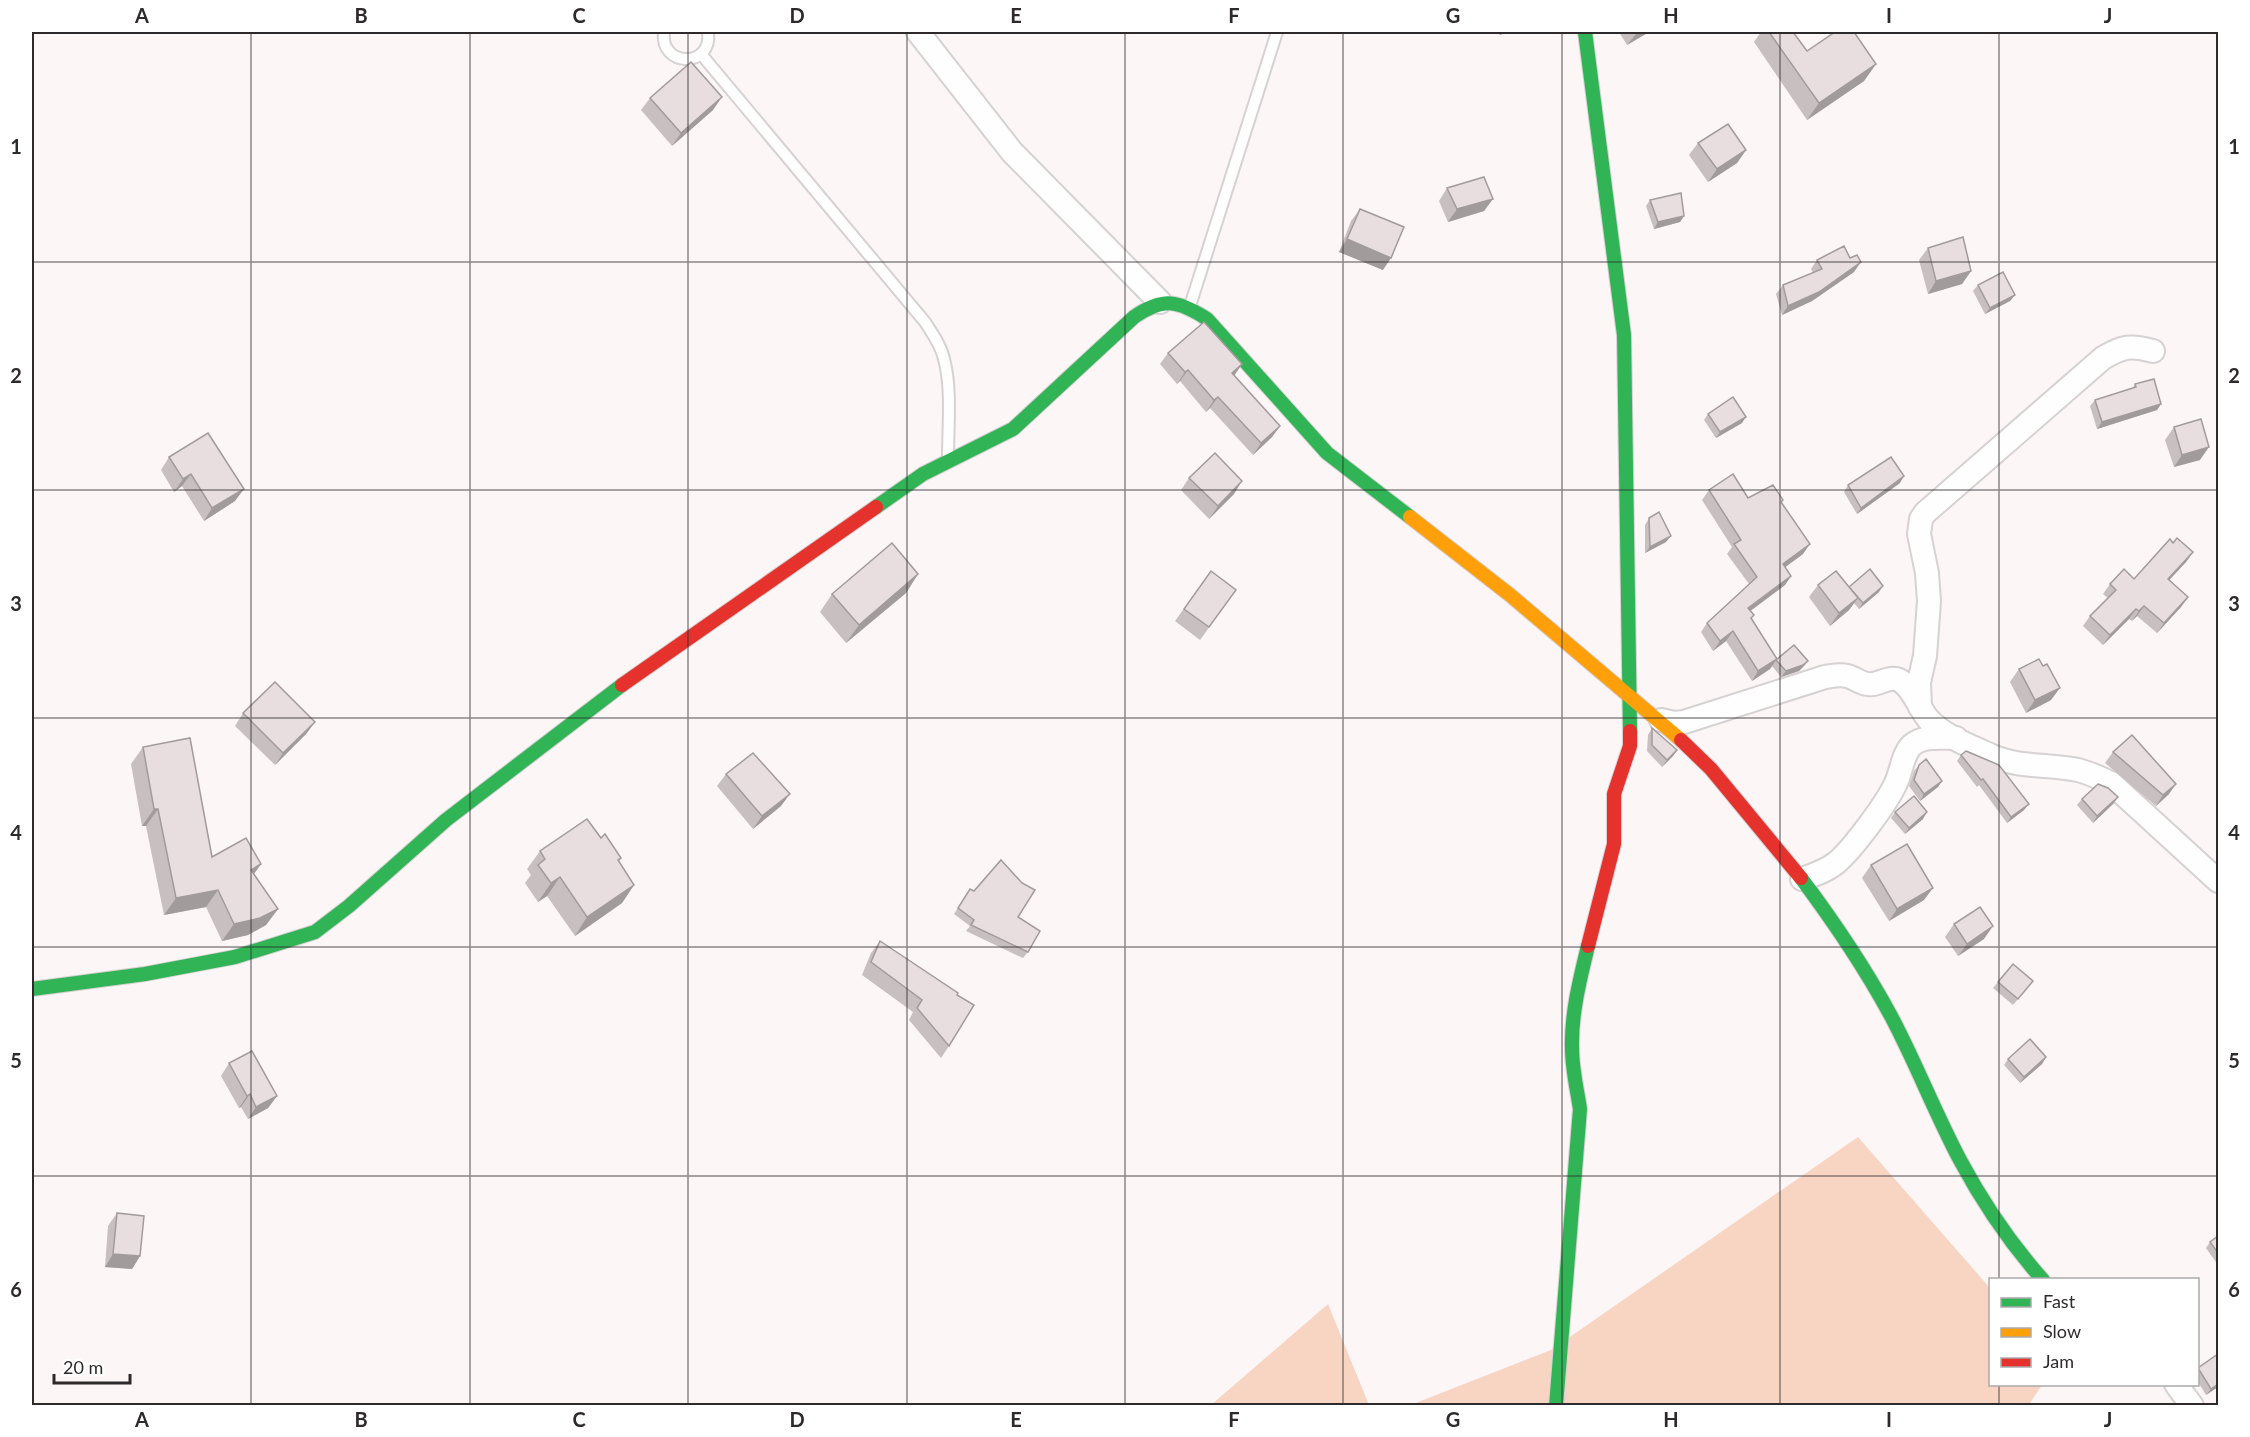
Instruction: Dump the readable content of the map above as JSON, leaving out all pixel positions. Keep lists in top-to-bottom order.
{
  "legend": ["Fast", "Slow", "Jam"],
  "scale_bar": "20 m",
  "grid": {
    "columns": [
      "A",
      "B",
      "C",
      "D",
      "E",
      "F",
      "G",
      "H",
      "I",
      "J"
    ],
    "rows": [
      "1",
      "2",
      "3",
      "4",
      "5",
      "6"
    ]
  }
}
